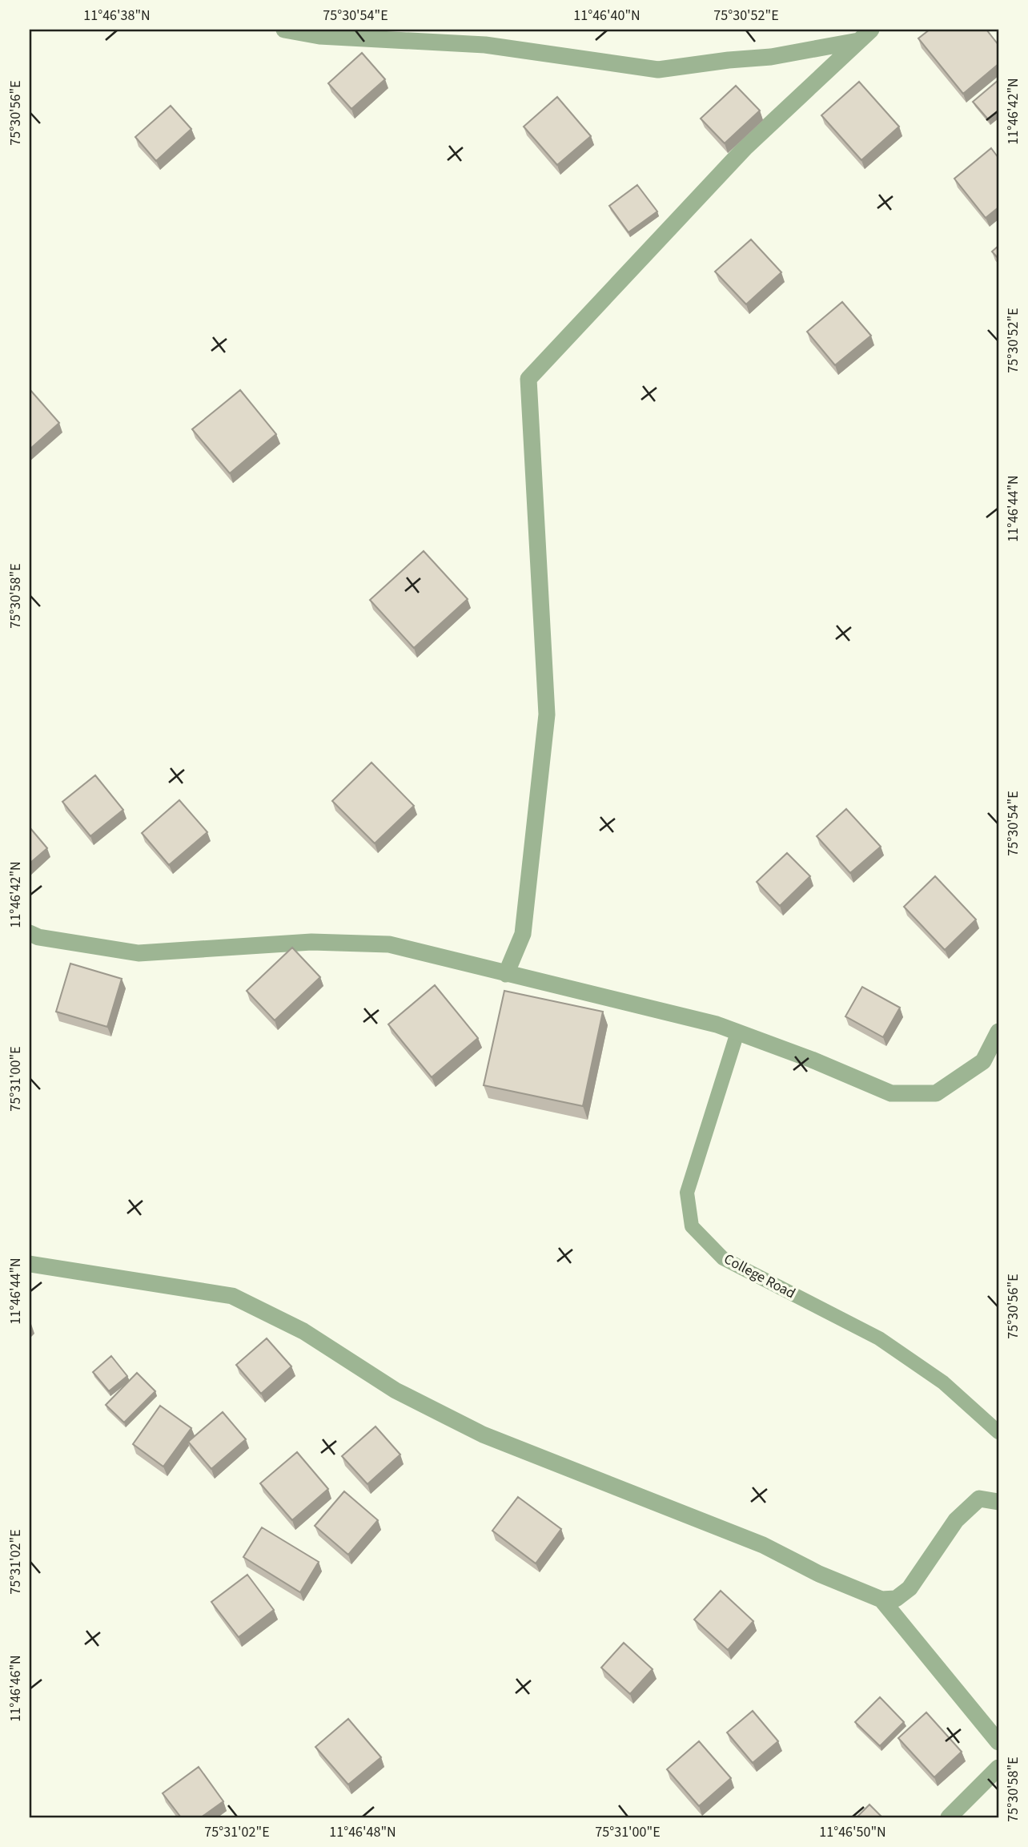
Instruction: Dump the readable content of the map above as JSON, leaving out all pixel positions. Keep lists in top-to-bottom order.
{
  "streets": {
    "lane": ["College Road"]
  },
  "coordinates": [
    "11°46'38\"N",
    "75°30'54\"E",
    "11°46'40\"N",
    "75°30'52\"E",
    "11°46'42\"N",
    "75°30'56\"E",
    "11°46'44\"N",
    "75°30'58\"E",
    "75°31'00\"E",
    "75°31'02\"E",
    "11°46'46\"N",
    "11°46'48\"N",
    "11°46'50\"N"
  ]
}
